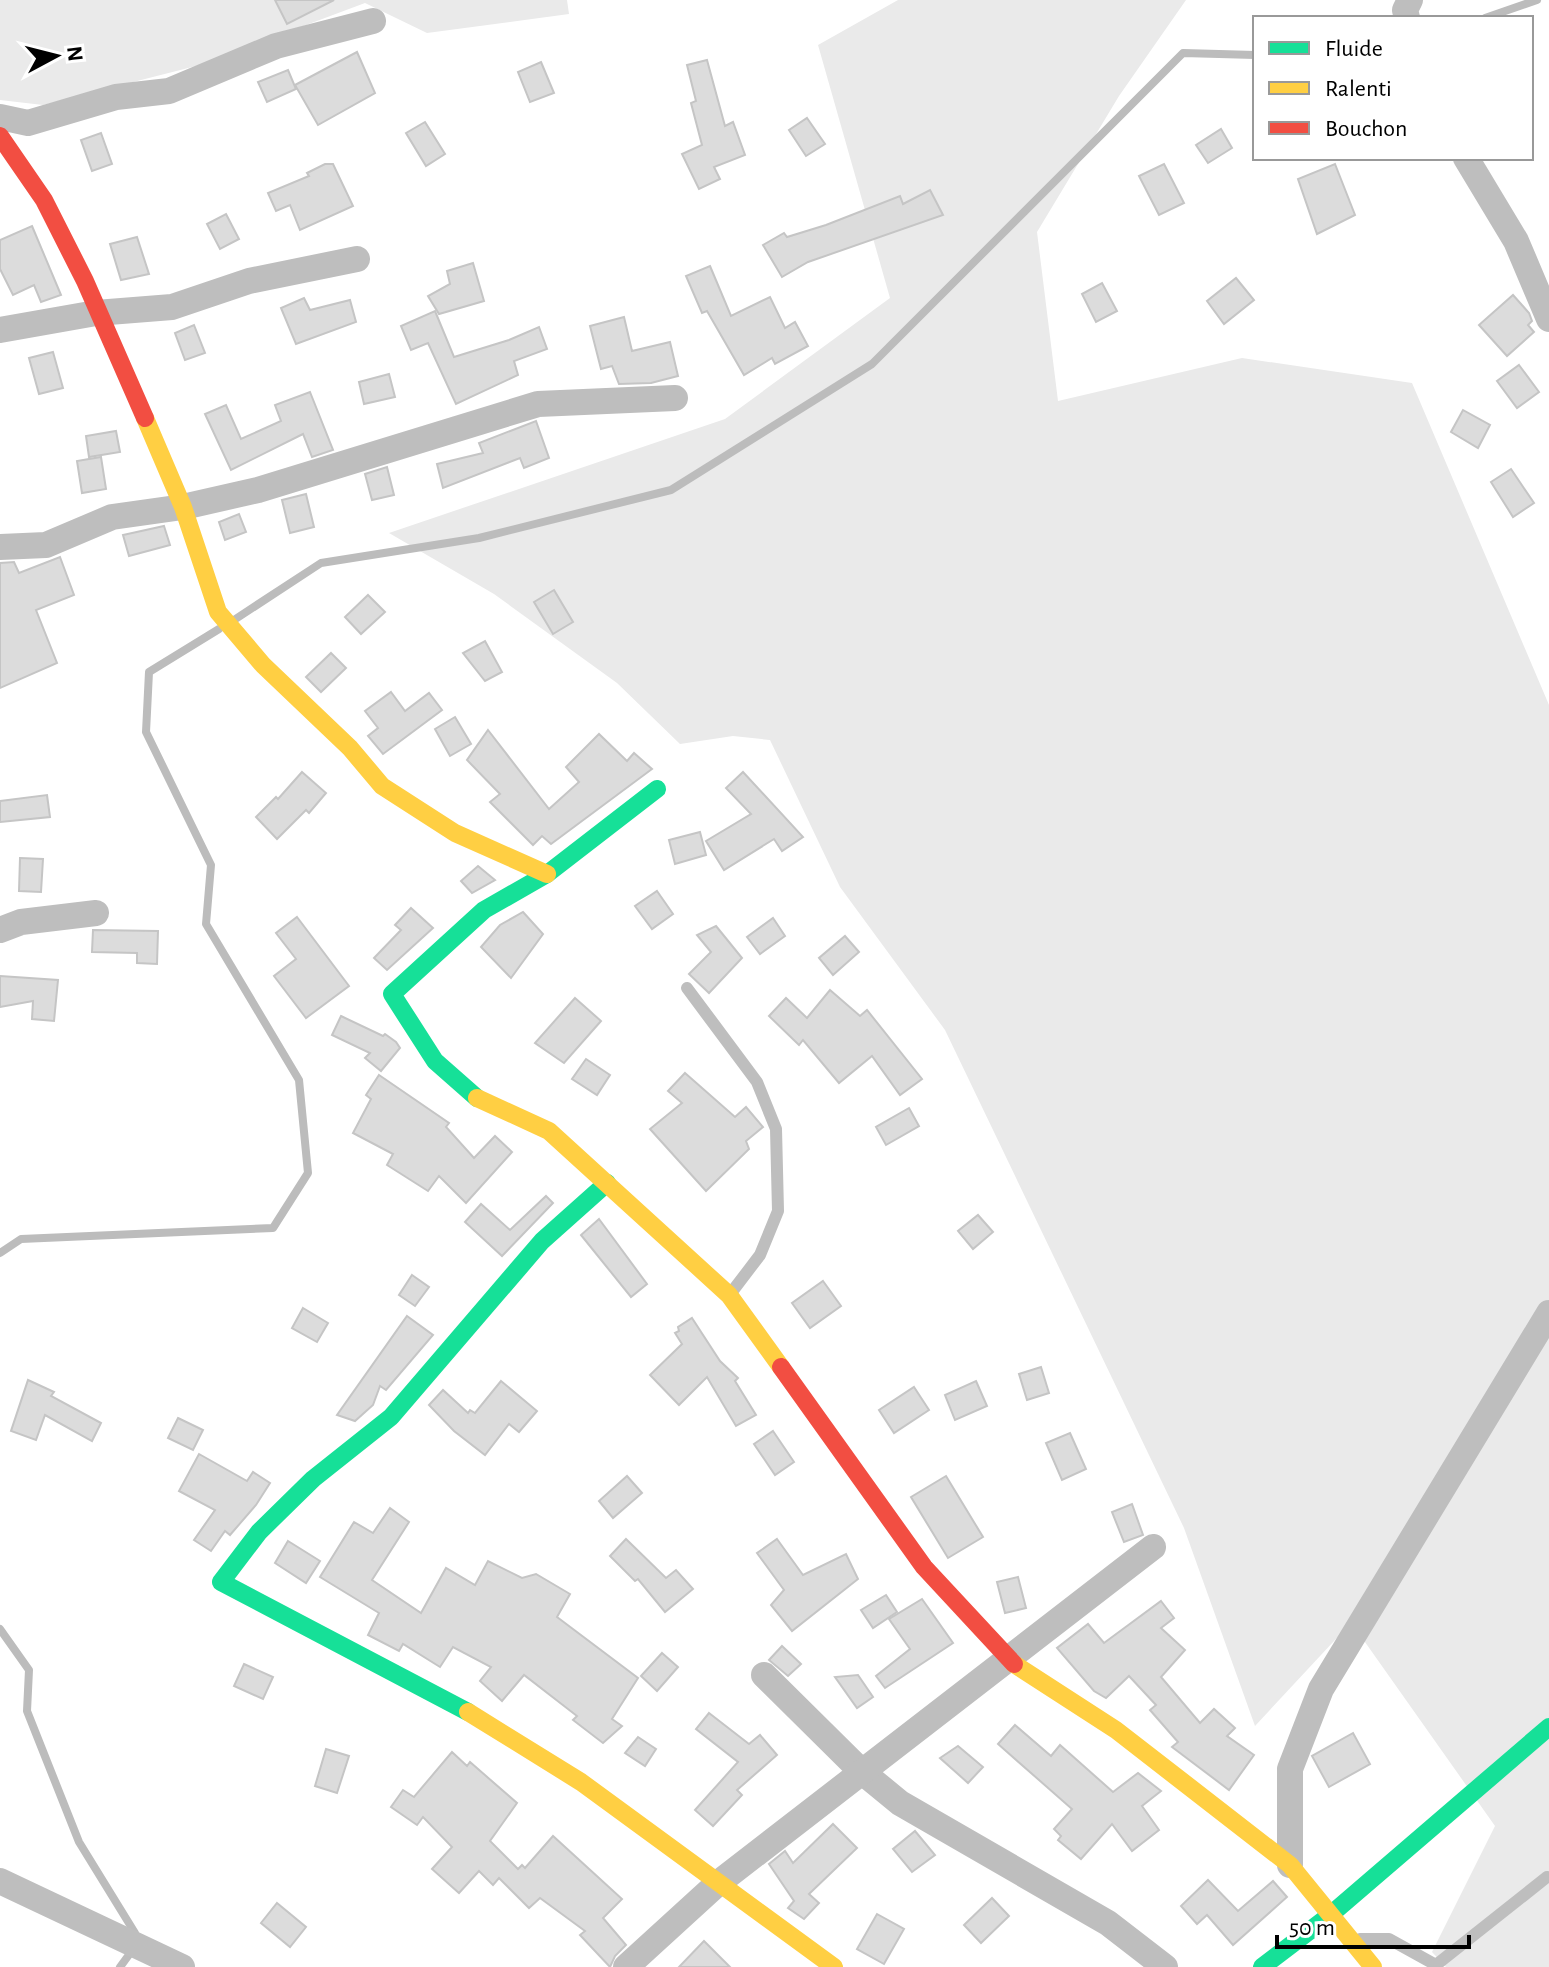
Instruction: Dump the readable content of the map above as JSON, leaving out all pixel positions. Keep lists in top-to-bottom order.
{
  "legend": ["Fluide", "Ralenti", "Bouchon"],
  "scale_bar": "50 m",
  "north": "right"
}
